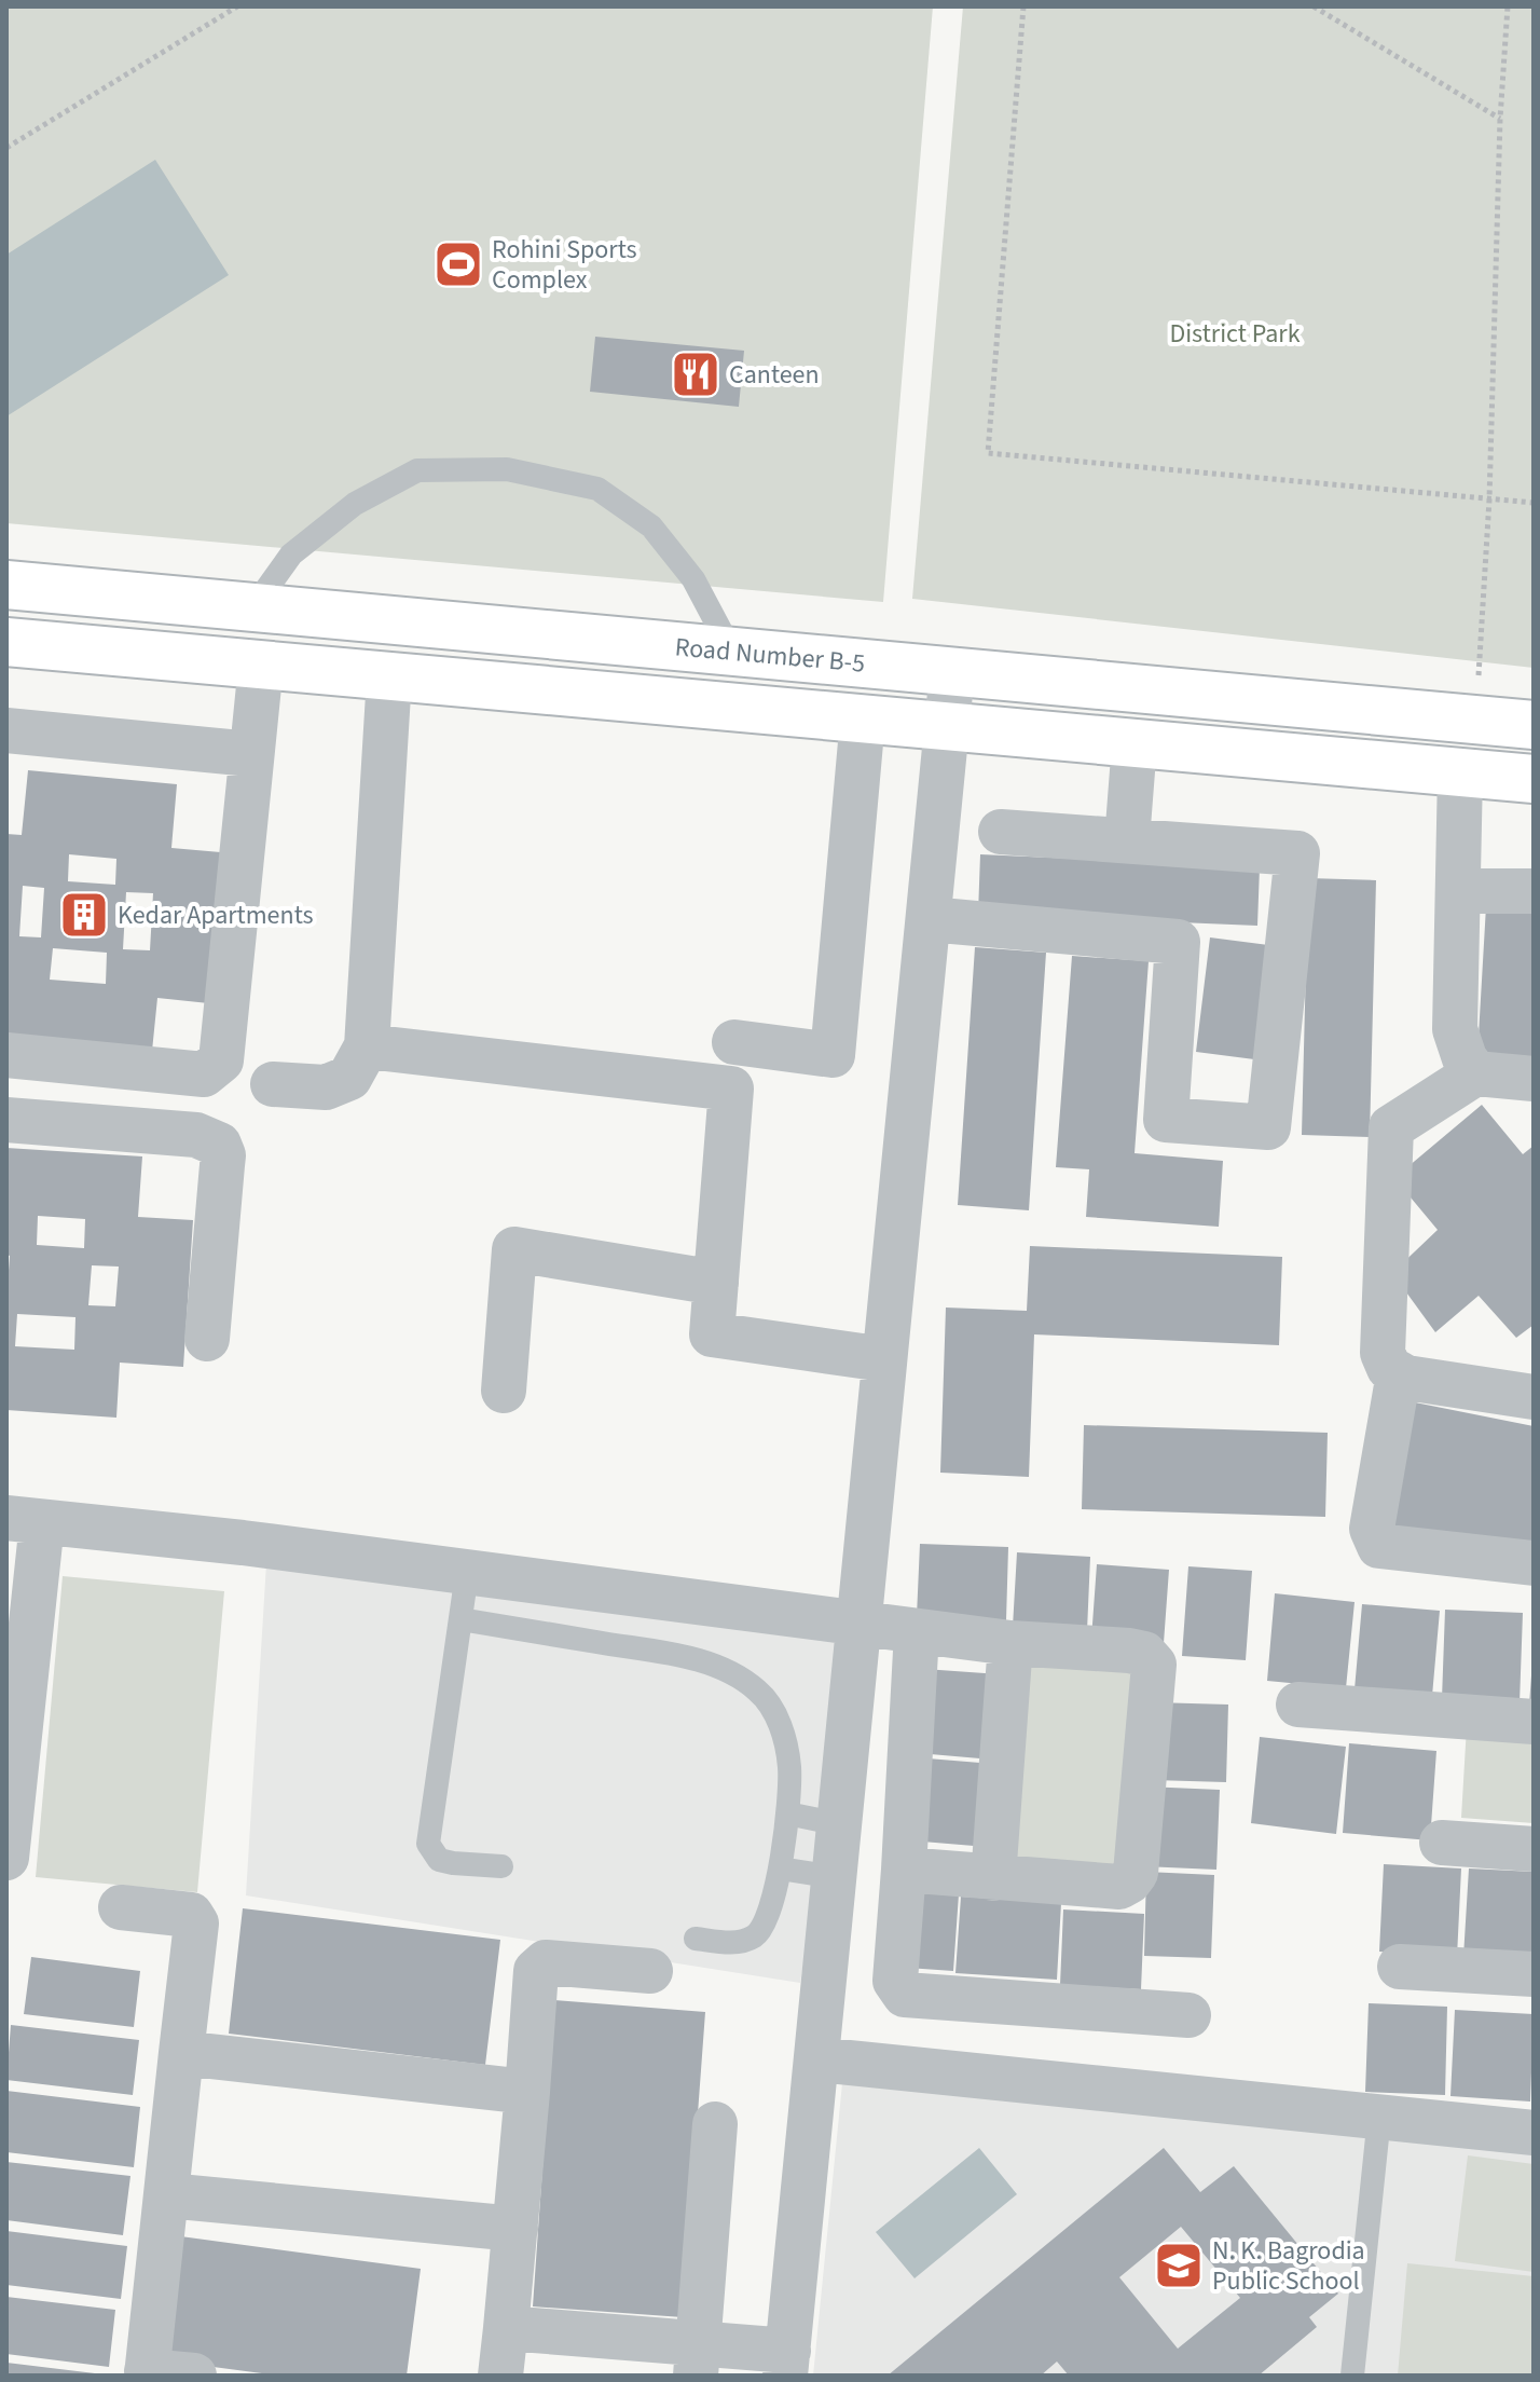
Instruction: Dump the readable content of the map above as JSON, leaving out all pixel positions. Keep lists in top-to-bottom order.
{
  "streets": {
    "street": ["Road Number B-5"]
  },
  "parks": ["District Park"],
  "places": {
    "sports": ["Rohini Sports Complex"],
    "restaurant": ["Canteen"],
    "building": ["Kedar Apartments"],
    "school or university": ["N. K. Bagrodia Public School"]
  }
}
